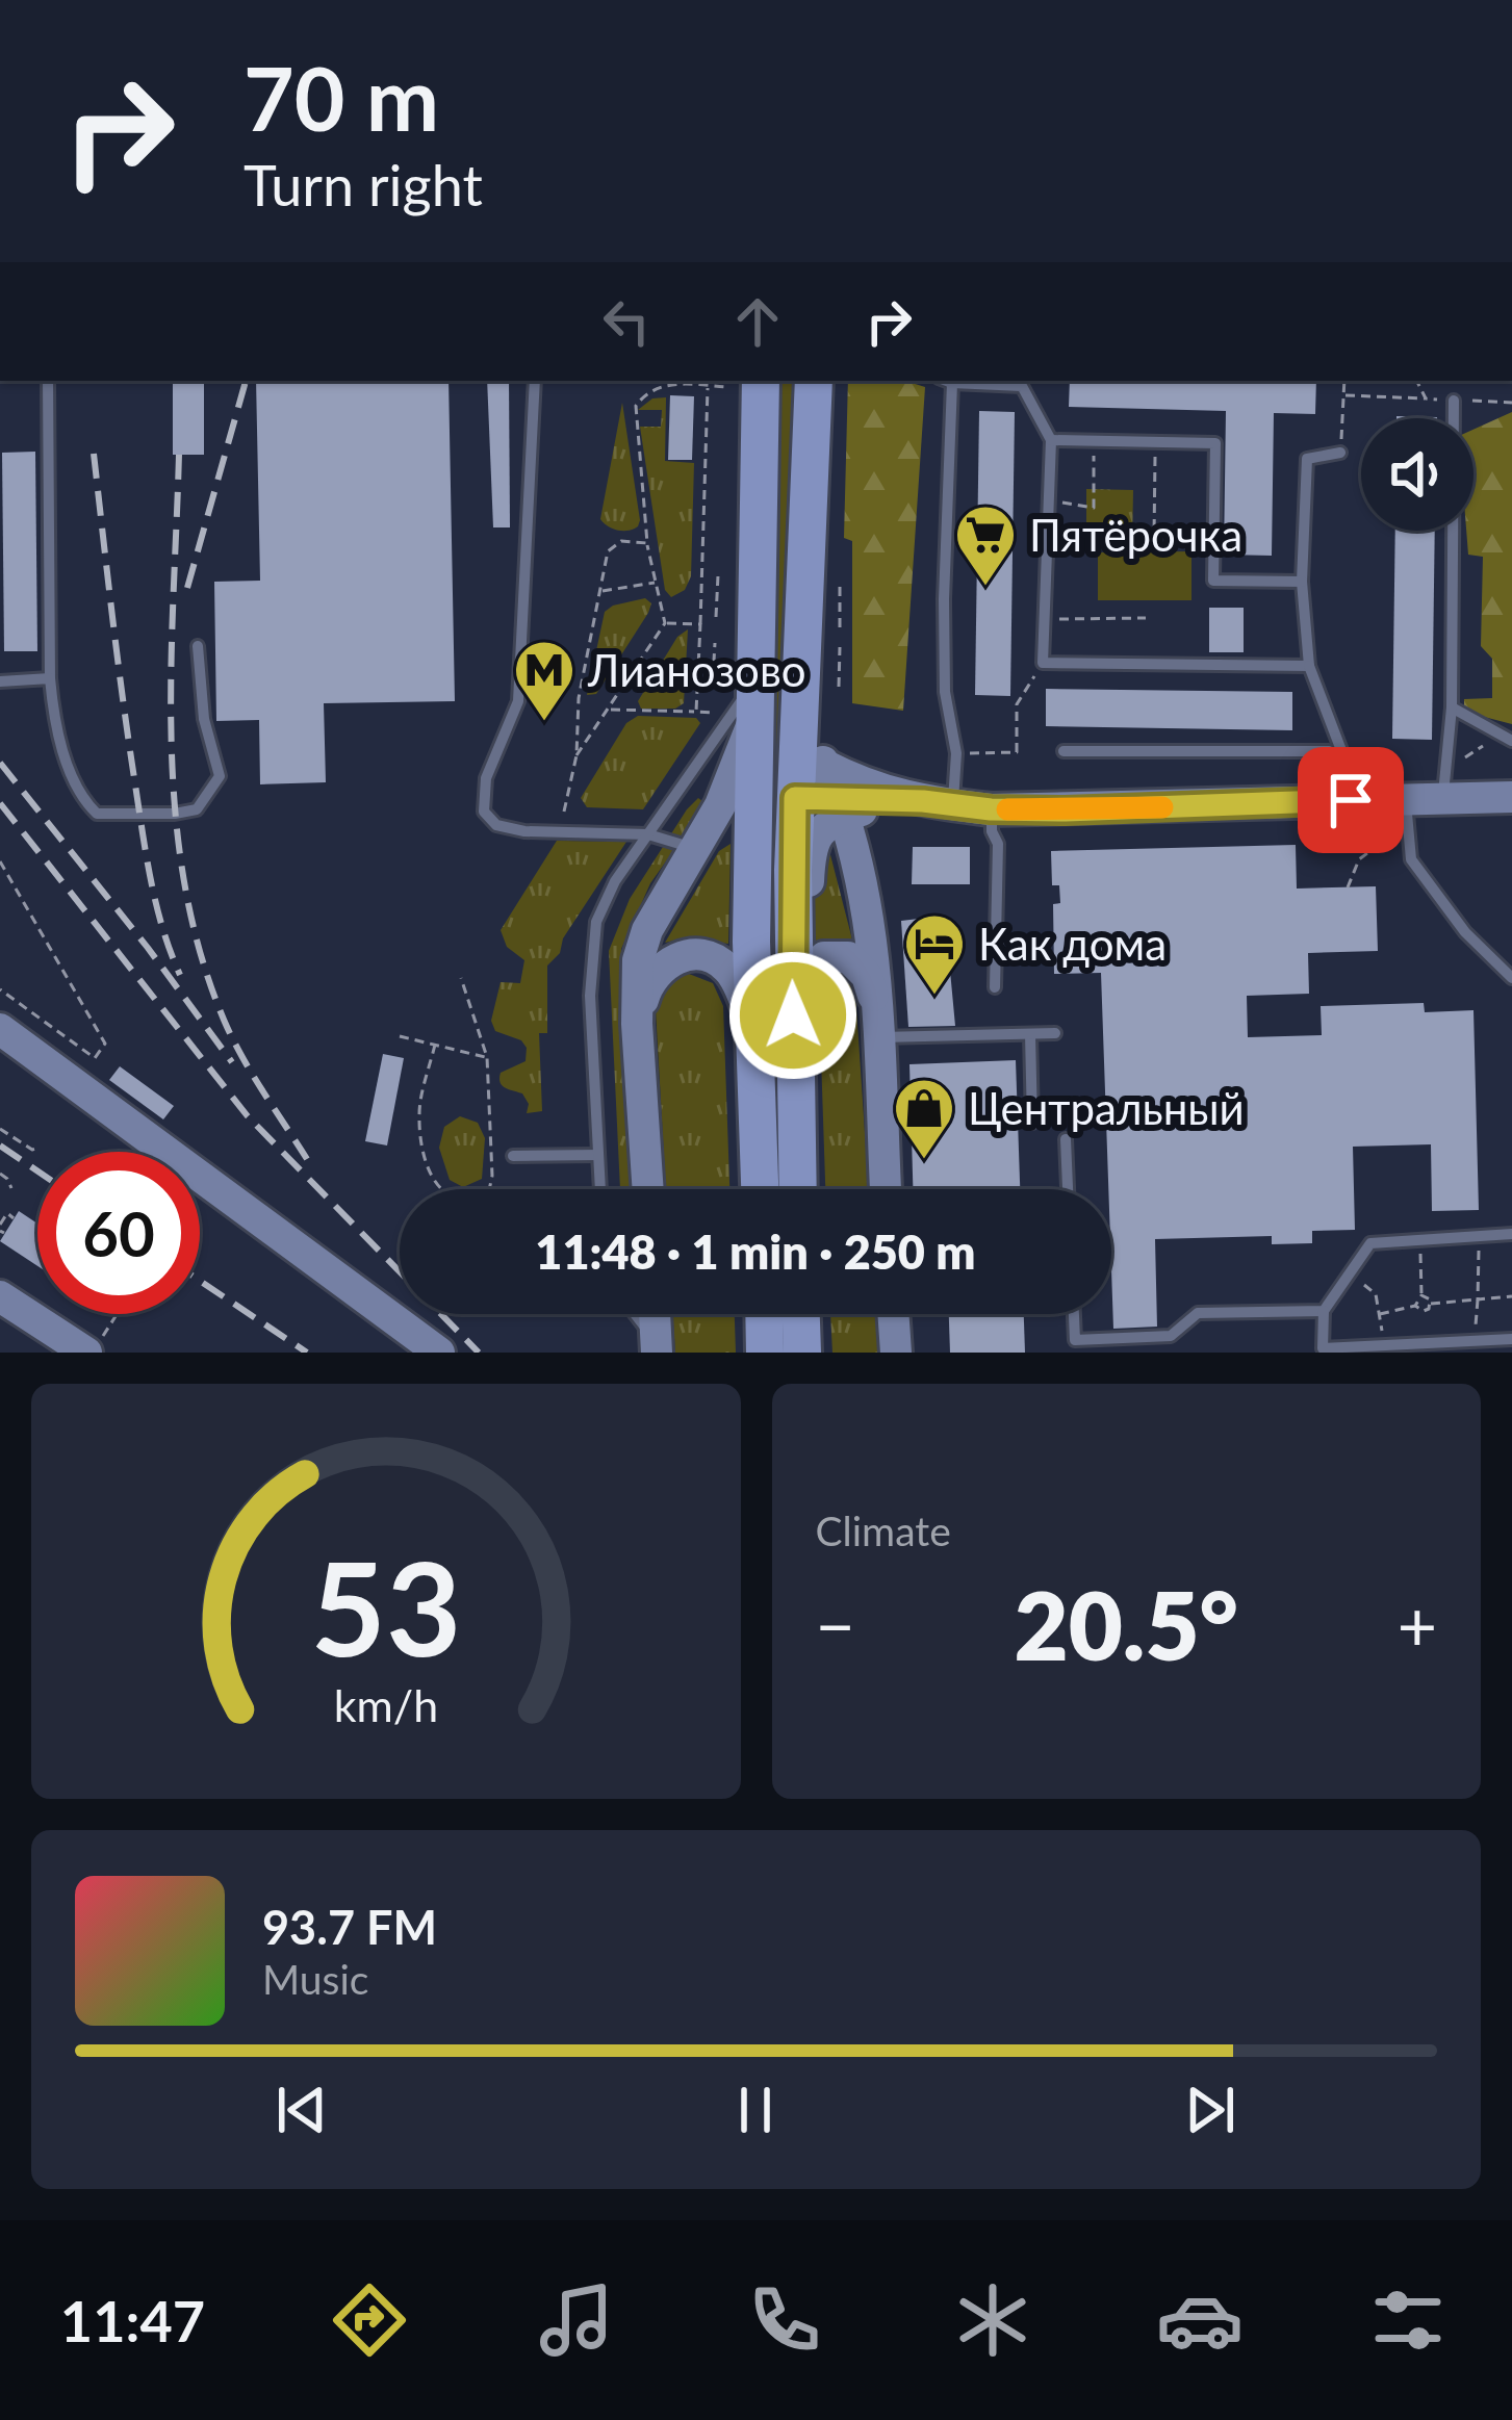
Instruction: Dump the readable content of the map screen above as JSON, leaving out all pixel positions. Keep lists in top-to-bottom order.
{
  "places": {
    "supermarket": ["Пятёрочка"],
    "metro station": ["Лианозово"],
    "hotel": ["Как дома"],
    "shop": ["Центральный"]
  },
  "page": {
    "turn": ["70 m", "Turn right"],
    "limit": "60",
    "trip": "11:48 · 1 min · 250 m",
    "tile": "Climate",
    "heat": ["−", "20.5°", "+"],
    "song": ["93.7 FM", "Music"],
    "tabs": "11:47",
    "gauge": ["53", "km/h"]
  }
}
